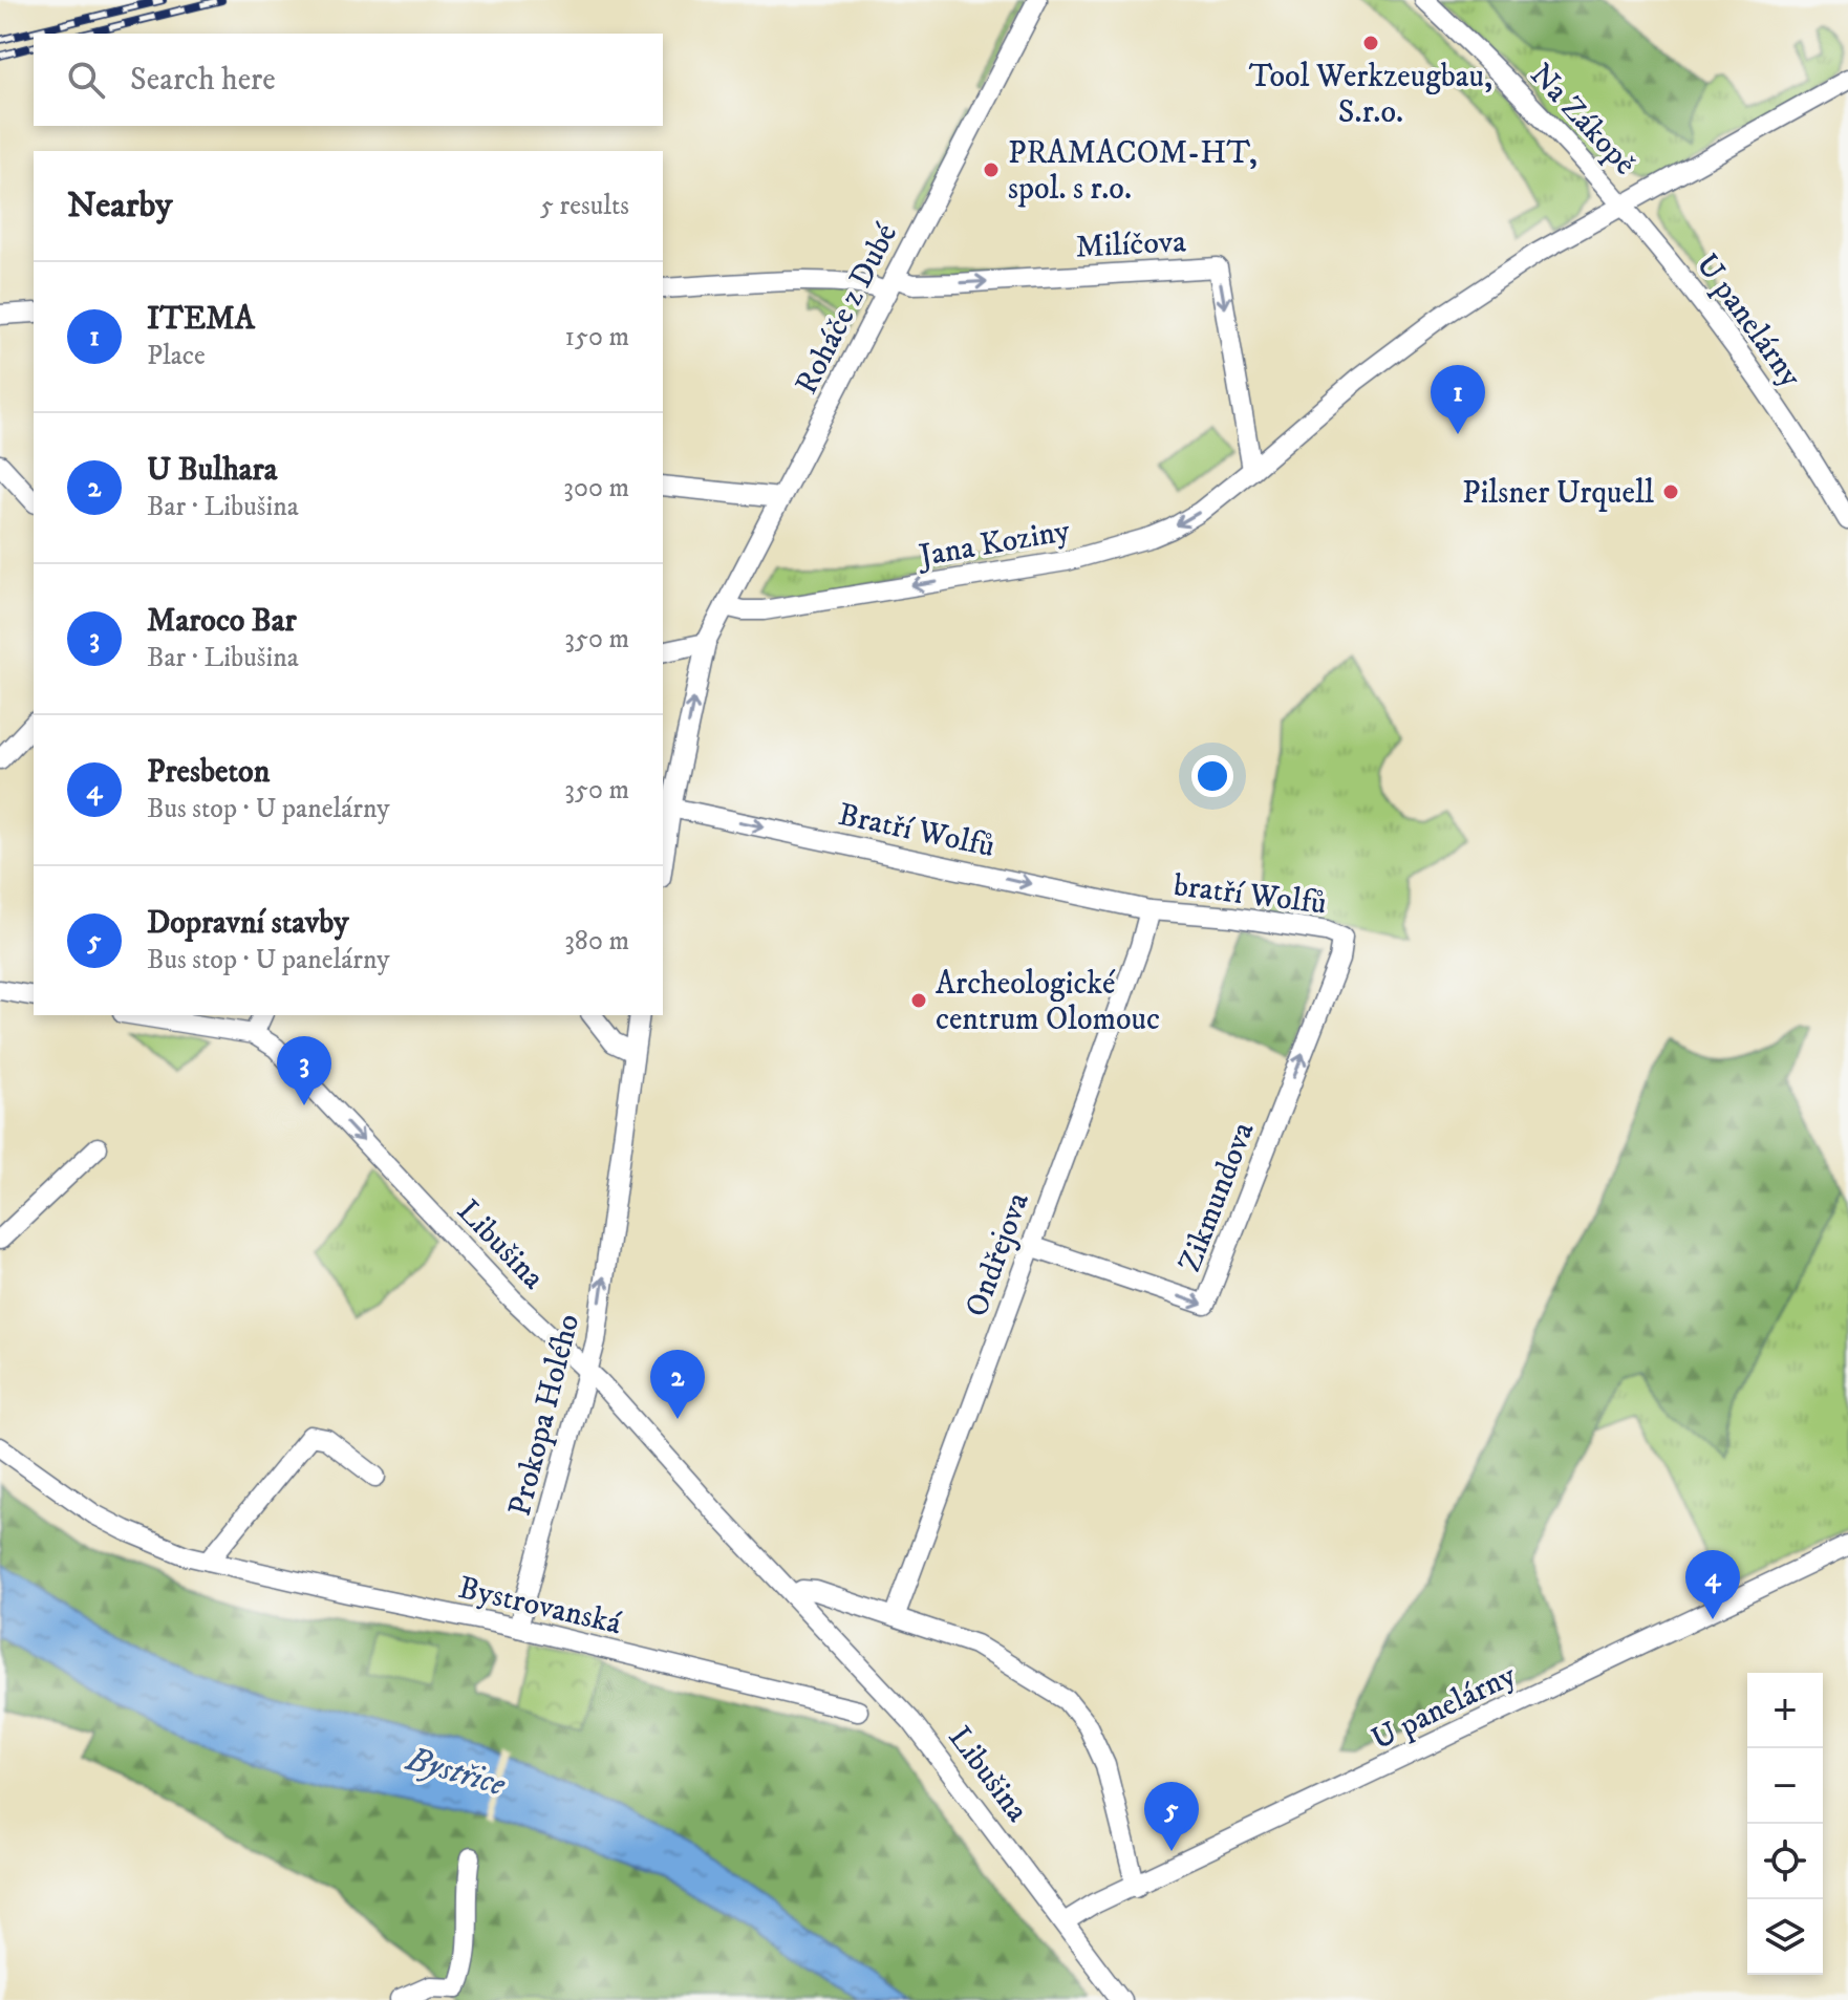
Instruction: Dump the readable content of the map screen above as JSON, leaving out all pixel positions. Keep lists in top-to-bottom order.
{
  "streets": {
    "street": [
      "Na Zákopě",
      "Milíčova",
      "Roháče z Dubé",
      "U panelárny",
      "Jana Koziny",
      "Bratří Wolfů",
      "bratří Wolfů",
      "Zikmundova",
      "Libušina",
      "Ondřejova",
      "Prokopa Holého",
      "Bystrovanská"
    ]
  },
  "crossings": [
    ["Na Zákopě", "U panelárny"],
    ["Na Zákopě", "Jana Koziny"],
    ["Milíčova", "Roháče z Dubé"],
    ["Milíčova", "Jana Koziny"],
    ["Roháče z Dubé", "Jana Koziny"],
    ["U panelárny", "Jana Koziny"],
    ["U panelárny", "Libušina"],
    ["Bratří Wolfů", "bratří Wolfů"],
    ["Bratří Wolfů", "Ondřejova"],
    ["bratří Wolfů", "Zikmundova"],
    ["bratří Wolfů", "Ondřejova"],
    ["Zikmundova", "Ondřejova"],
    ["Libušina", "Prokopa Holého"],
    ["Prokopa Holého", "Bystrovanská"]
  ],
  "one_way": ["Jana Koziny", "Bratří Wolfů", "Prokopa Holého"],
  "water": ["Bystřice"],
  "places": [
    "Tool Werkzeugbau, S.r.o.",
    "PRAMACOM-HT, spol. s r.o.",
    "Pilsner Urquell",
    "Archeologické centrum Olomouc"
  ],
  "page": {
    "search": "Search here",
    "heading": ["Nearby", "5 results"],
    "list": [
      {
        "mark": "1",
        "name": "ITEMA",
        "note": "Place",
        "value": "150 m"
      },
      {
        "mark": "2",
        "name": "U Bulhara",
        "note": "Bar · Libušina",
        "value": "300 m"
      },
      {
        "mark": "3",
        "name": "Maroco Bar",
        "note": "Bar · Libušina",
        "value": "350 m"
      },
      {
        "mark": "4",
        "name": "Presbeton",
        "note": "Bus stop · U panelárny",
        "value": "350 m"
      },
      {
        "mark": "5",
        "name": "Dopravní stavby",
        "note": "Bus stop · U panelárny",
        "value": "380 m"
      }
    ],
    "pins": [
      "1",
      "3",
      "2",
      "4",
      "5"
    ],
    "map_buttons": ["+", "−"]
  }
}
